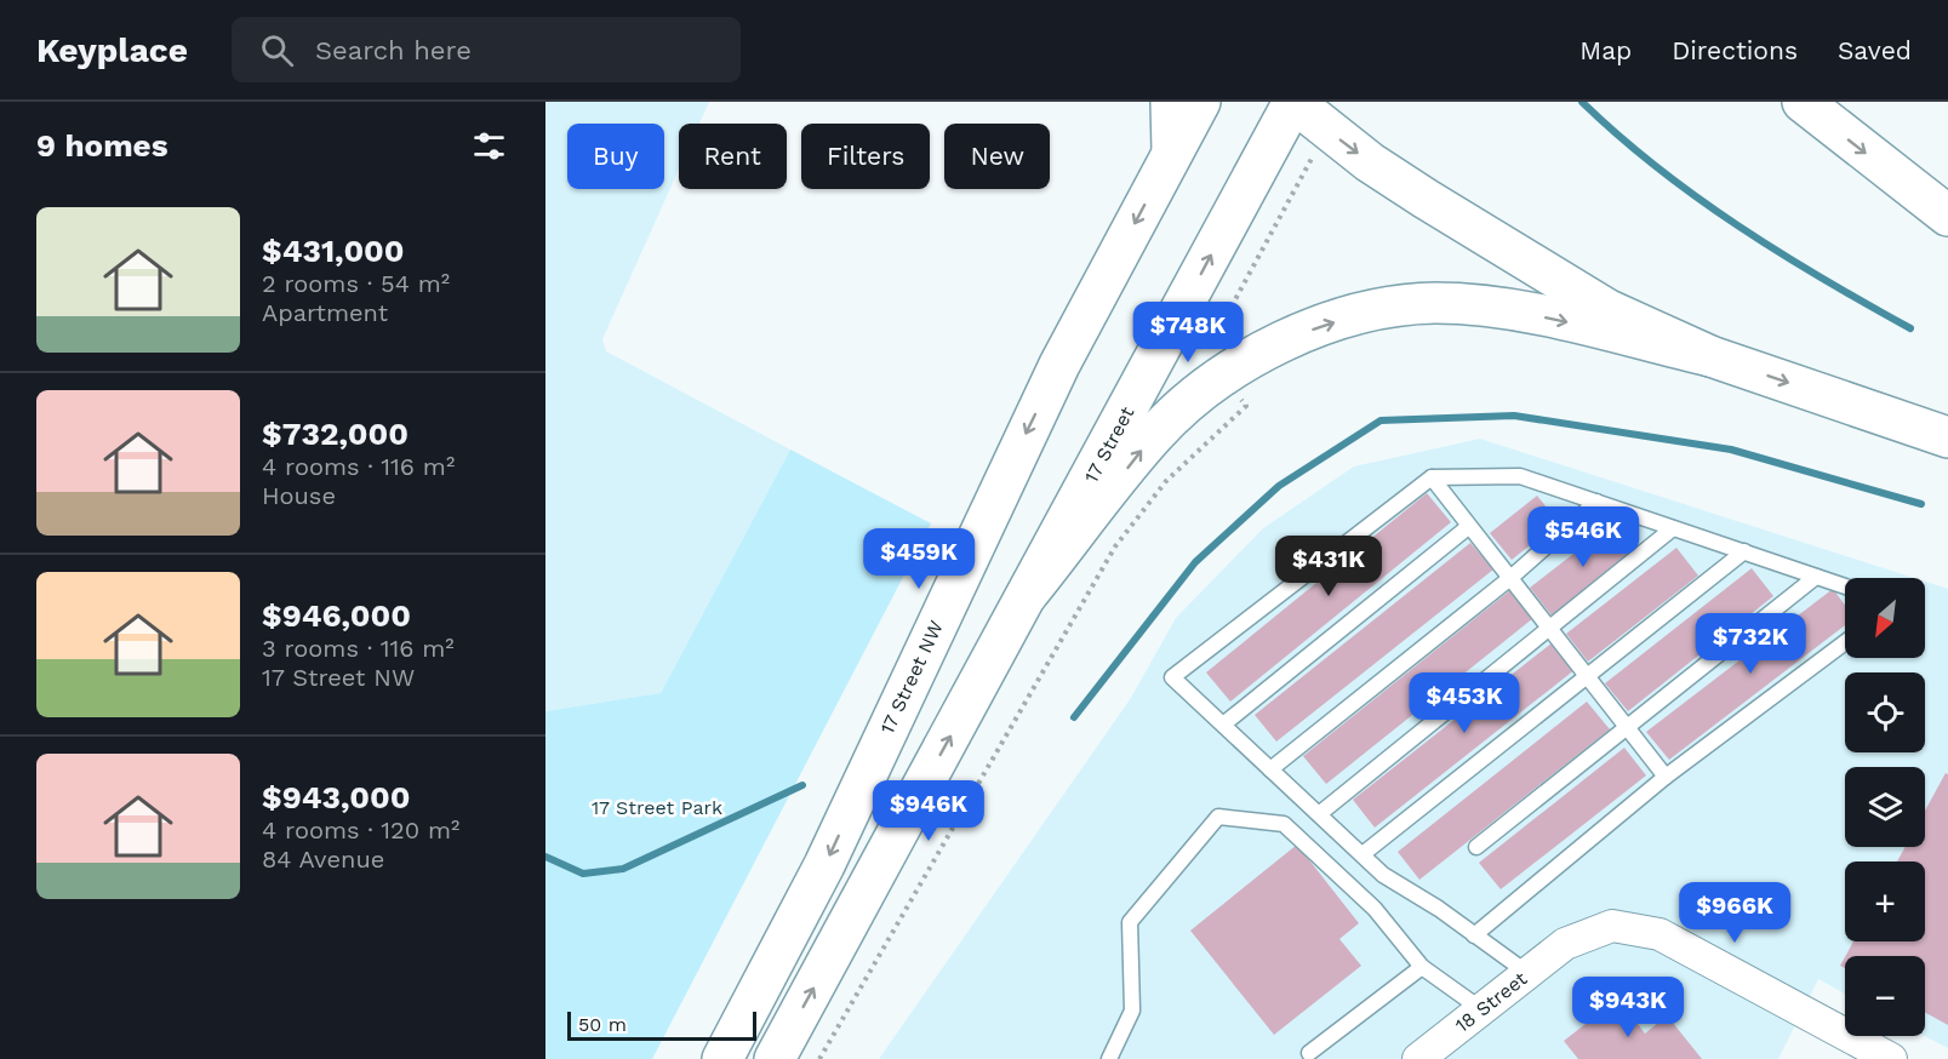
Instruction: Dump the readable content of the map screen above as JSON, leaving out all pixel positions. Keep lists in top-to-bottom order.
{
  "streets": {
    "main road": ["17 Street", "17 Street NW"],
    "street": ["18 Street"]
  },
  "parks": ["17 Street Park"],
  "scale_bar": "50 m",
  "north": "bottom left",
  "page": {
    "header": "Keyplace",
    "search": "Search here",
    "nav": ["Map", "Directions", "Saved"],
    "heading": "9 homes",
    "chip": [
      "Buy",
      "Rent",
      "Filters",
      "New"
    ],
    "list": [
      {
        "name": "$431,000",
        "note": "2 rooms · 54 m² · Apartment"
      },
      {
        "name": "$732,000",
        "note": "4 rooms · 116 m² · House"
      },
      {
        "name": "$946,000",
        "note": "3 rooms · 116 m² · 17 Street NW"
      },
      {
        "name": "$943,000",
        "note": "4 rooms · 120 m² · 84 Avenue"
      }
    ],
    "price": [
      "$748K",
      "$546K",
      "$459K",
      "$431K",
      "$732K",
      "$453K",
      "$946K",
      "$966K",
      "$943K"
    ],
    "map_buttons": ["+", "−"],
    "scale": "50 m"
  }
}
